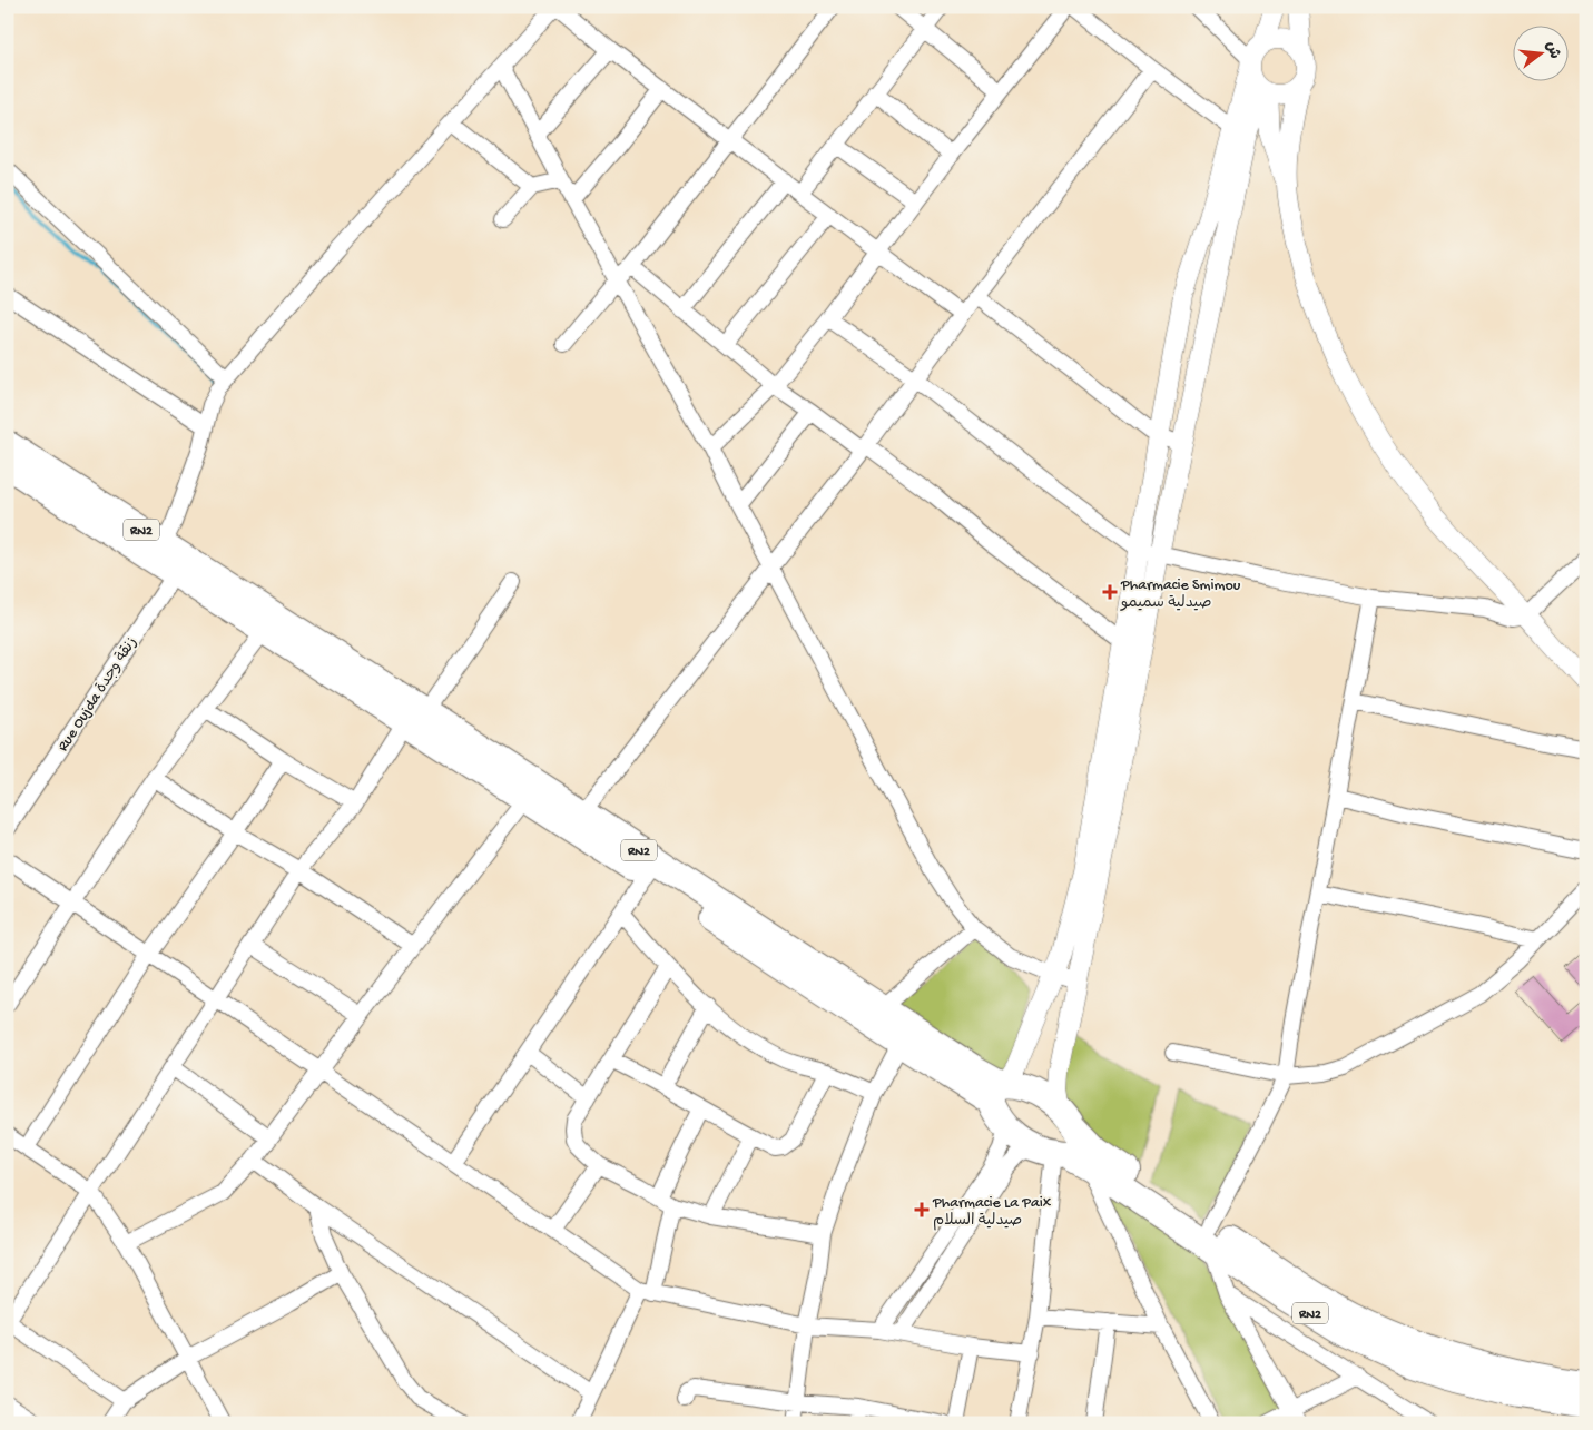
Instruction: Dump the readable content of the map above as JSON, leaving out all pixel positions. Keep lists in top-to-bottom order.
{
  "streets": {
    "highway": ["RN2"],
    "street": ["Rue Oujda زنقة وجدة"]
  },
  "crossings": [
    ["RN2", "Rue Oujda زنقة وجدة"]
  ],
  "places": {
    "health": ["Pharmacie Smimou صيدلية سميمو", "Pharmacie La Paix صيدلية السلام"]
  },
  "north": "right"
}
